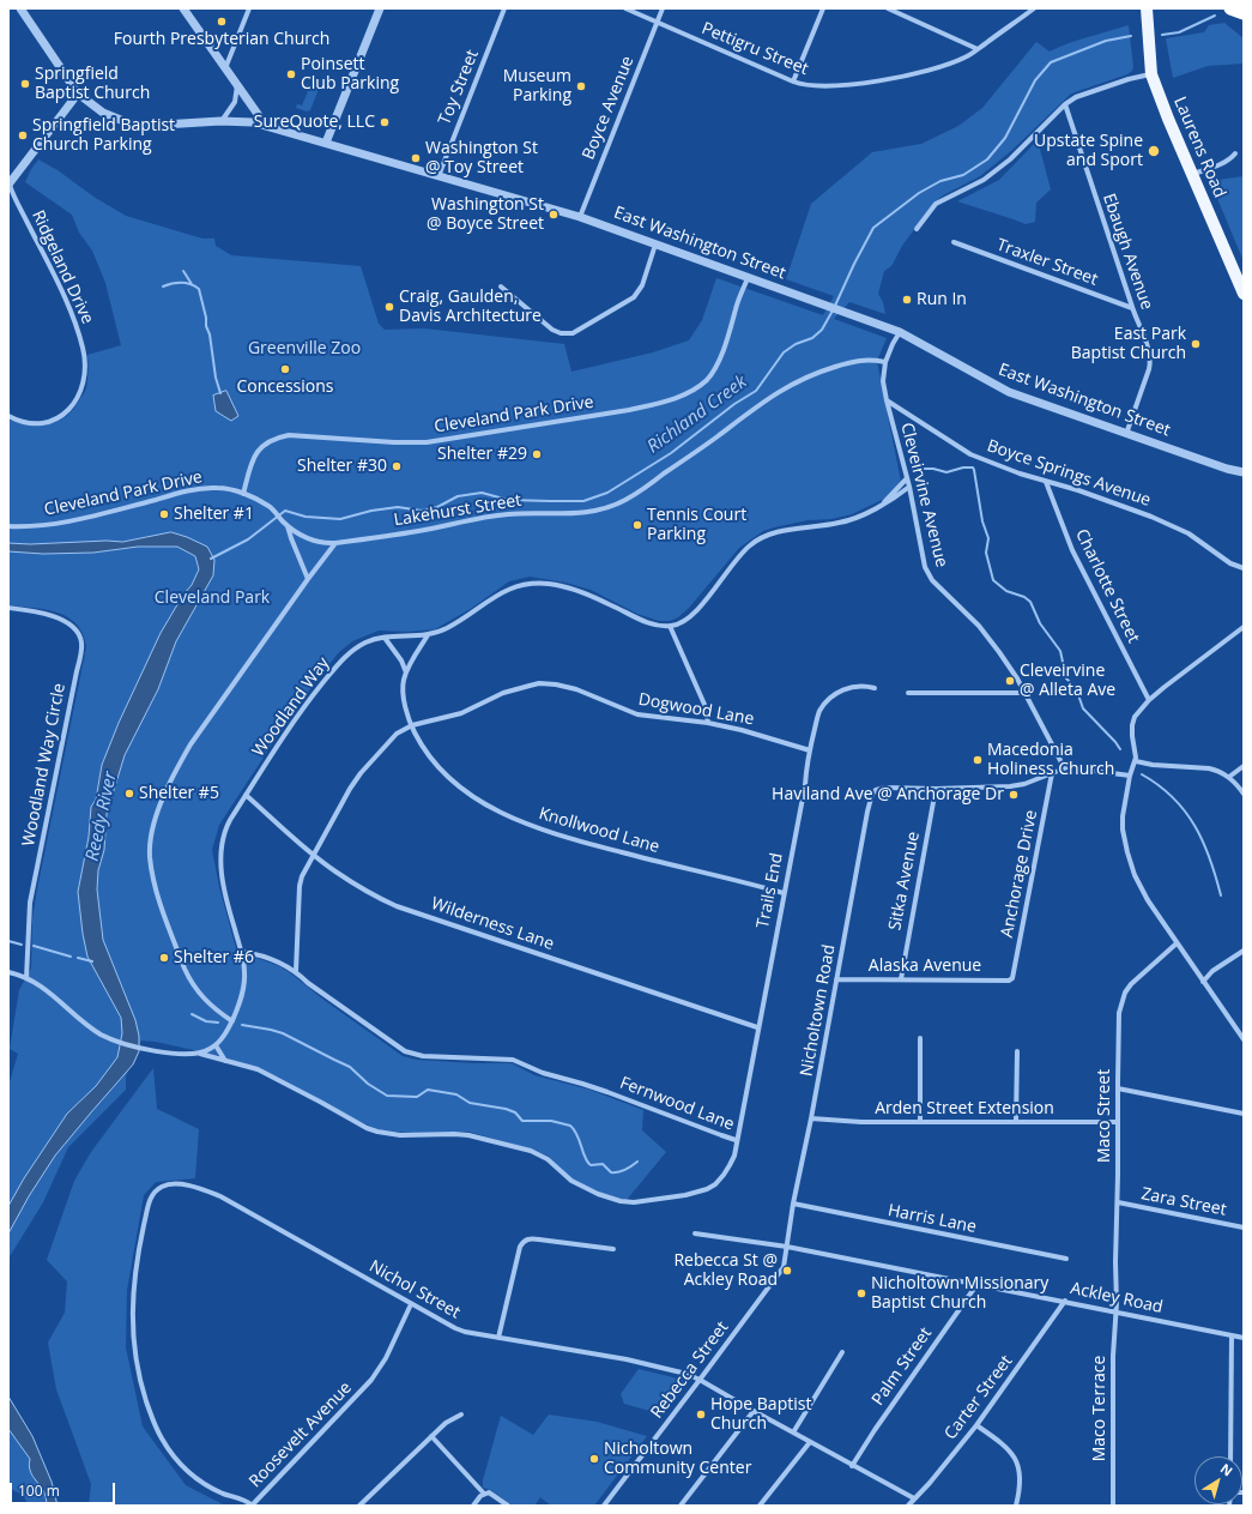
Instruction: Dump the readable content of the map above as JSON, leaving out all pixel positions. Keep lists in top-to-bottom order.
{
  "streets": {
    "main road": ["Laurens Road"],
    "street": [
      "Pettigru Street",
      "Toy Street",
      "Boyce Avenue",
      "East Washington Street",
      "Ebaugh Avenue",
      "Traxler Street",
      "Ridgeland Drive",
      "Cleveland Park Drive",
      "Boyce Springs Avenue",
      "Cleveirvine Avenue",
      "Lakehurst Street",
      "Charlotte Street",
      "Woodland Way",
      "Dogwood Lane",
      "Woodland Way Circle",
      "Knollwood Lane",
      "Anchorage Drive",
      "Sitka Avenue",
      "Trails End",
      "Wilderness Lane",
      "Alaska Avenue",
      "Nicholtown Road",
      "Fernwood Lane",
      "Arden Street Extension",
      "Maco Street",
      "Zara Street",
      "Harris Lane",
      "Nichol Street",
      "Ackley Road",
      "Palm Street",
      "Rebecca Street",
      "Carter Street",
      "Maco Terrace",
      "Roosevelt Avenue"
    ]
  },
  "crossings": [
    ["Pettigru Street", "Boyce Avenue"],
    ["Toy Street", "East Washington Street"],
    ["Boyce Avenue", "East Washington Street"],
    ["East Washington Street", "Ebaugh Avenue"],
    ["East Washington Street", "Cleveland Park Drive"],
    ["East Washington Street", "Cleveirvine Avenue"],
    ["Ebaugh Avenue", "Traxler Street"],
    ["Cleveland Park Drive", "Lakehurst Street"],
    ["Boyce Springs Avenue", "Cleveirvine Avenue"],
    ["Boyce Springs Avenue", "Charlotte Street"],
    ["Cleveirvine Avenue", "Lakehurst Street"],
    ["Woodland Way", "Woodland Way Circle"],
    ["Woodland Way", "Knollwood Lane"],
    ["Woodland Way", "Wilderness Lane"],
    ["Woodland Way", "Fernwood Lane"],
    ["Dogwood Lane", "Knollwood Lane"],
    ["Dogwood Lane", "Trails End"],
    ["Dogwood Lane", "Wilderness Lane"],
    ["Dogwood Lane", "Fernwood Lane"],
    ["Knollwood Lane", "Trails End"],
    ["Anchorage Drive", "Alaska Avenue"],
    ["Sitka Avenue", "Alaska Avenue"],
    ["Sitka Avenue", "Nicholtown Road"],
    ["Trails End", "Wilderness Lane"],
    ["Trails End", "Fernwood Lane"],
    ["Alaska Avenue", "Nicholtown Road"],
    ["Nicholtown Road", "Arden Street Extension"],
    ["Nicholtown Road", "Harris Lane"],
    ["Nicholtown Road", "Ackley Road"],
    ["Nicholtown Road", "Rebecca Street"],
    ["Arden Street Extension", "Maco Street"],
    ["Maco Street", "Zara Street"],
    ["Maco Street", "Ackley Road"],
    ["Maco Street", "Maco Terrace"],
    ["Nichol Street", "Palm Street"],
    ["Nichol Street", "Rebecca Street"],
    ["Nichol Street", "Carter Street"],
    ["Nichol Street", "Roosevelt Avenue"],
    ["Ackley Road", "Palm Street"],
    ["Ackley Road", "Rebecca Street"],
    ["Ackley Road", "Carter Street"],
    ["Ackley Road", "Maco Terrace"]
  ],
  "water": ["Richland Creek", "Reedy River"],
  "parks": ["Greenville Zoo", "Cleveland Park"],
  "places": [
    "Fourth Presbyterian Church",
    "Poinsett Club Parking",
    "Springfield Baptist Church",
    "Museum Parking",
    "SureQuote, LLC",
    "Springfield Baptist Church Parking",
    "Upstate Spine and Sport",
    "Washington St @ Toy Street",
    "Washington St @ Boyce Street",
    "Run In",
    "Craig, Gaulden, Davis Architecture",
    "East Park Baptist Church",
    "Concessions",
    "Shelter #29",
    "Shelter #30",
    "Shelter #1",
    "Tennis Court Parking",
    "Cleveirvine @ Alleta Ave",
    "Macedonia Holiness Church",
    "Shelter #5",
    "Haviland Ave @ Anchorage Dr",
    "Shelter #6",
    "Rebecca St @ Ackley Road",
    "Nicholtown Missionary Baptist Church",
    "Hope Baptist Church",
    "Nicholtown Community Center"
  ],
  "scale_bar": "100 m",
  "north": "top right"
}
